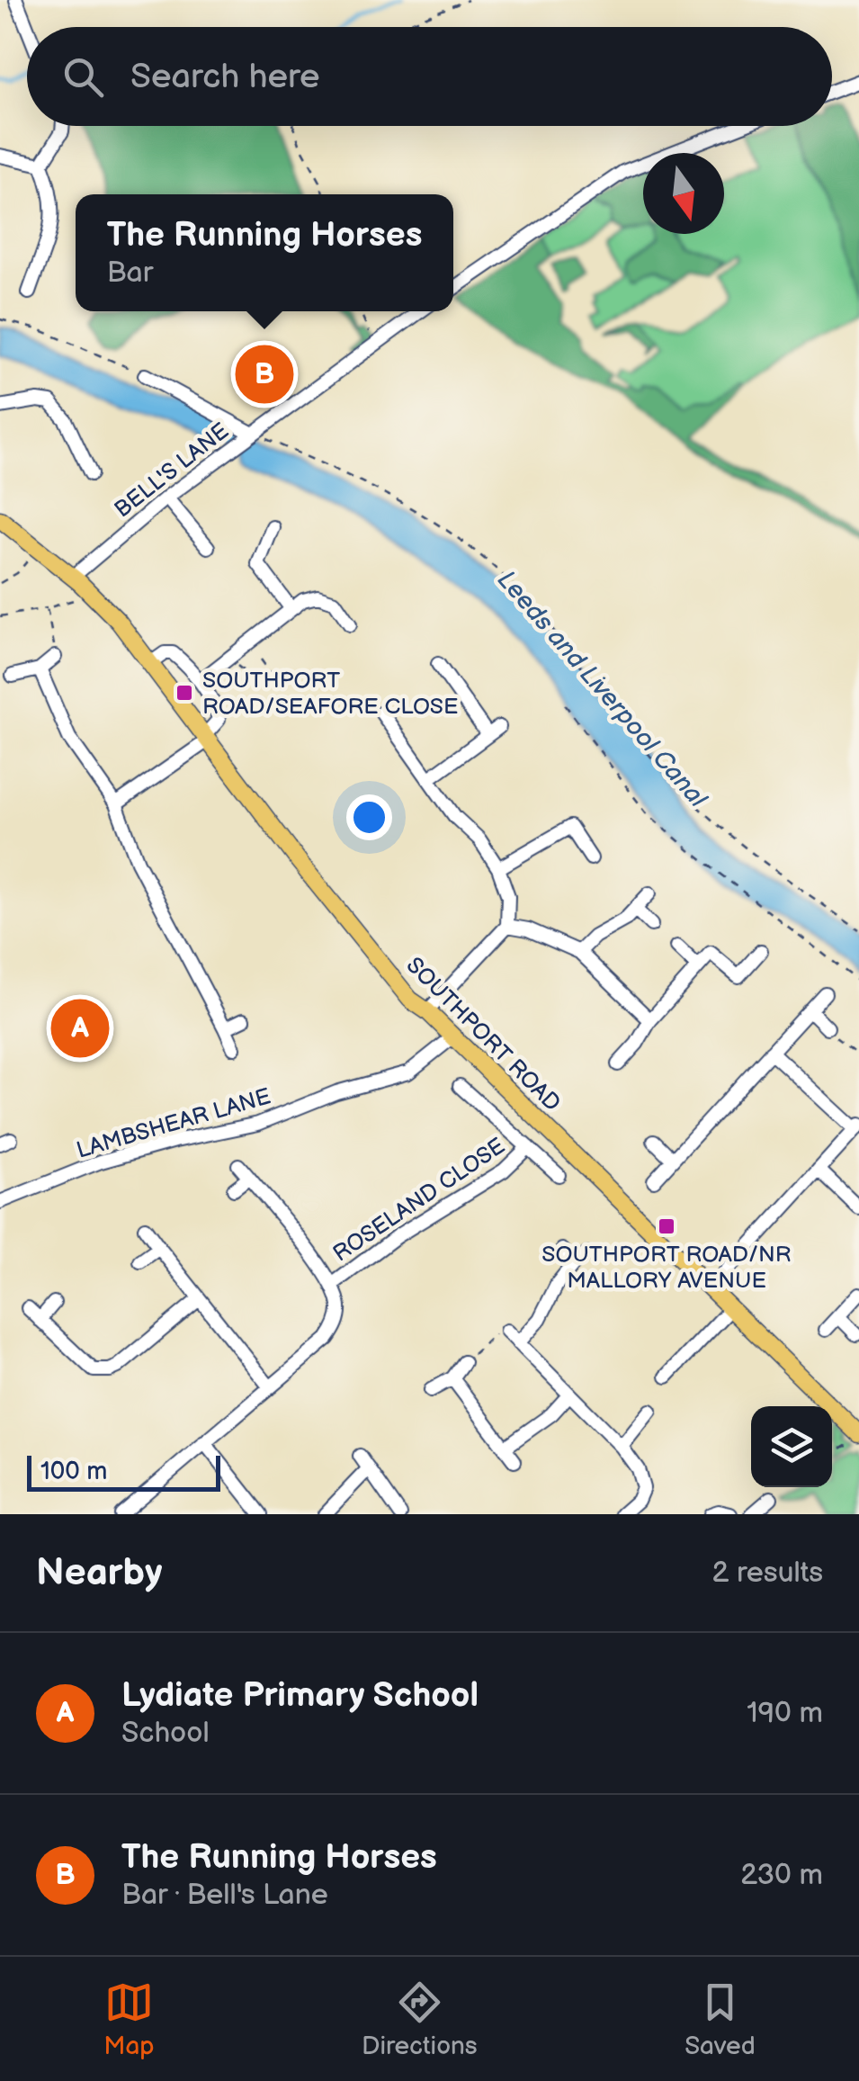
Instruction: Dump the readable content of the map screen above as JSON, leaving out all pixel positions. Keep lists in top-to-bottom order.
{
  "streets": {
    "main road": ["SOUTHPORT ROAD"],
    "street": ["BELL'S LANE", "LAMBSHEAR LANE", "ROSELAND CLOSE"]
  },
  "crossings": [
    ["BELL'S LANE", "SOUTHPORT ROAD"],
    ["SOUTHPORT ROAD", "LAMBSHEAR LANE"]
  ],
  "water": ["Leeds and Liverpool Canal"],
  "places": {
    "transit": ["SOUTHPORT ROAD/SEAFORE CLOSE", "SOUTHPORT ROAD/NR MALLORY AVENUE"]
  },
  "scale_bar": "100 m",
  "north": "bottom",
  "page": {
    "search": "Search here",
    "popup": ["The Running Horses", "Bar"],
    "pins": ["B", "A"],
    "scale": "100 m",
    "heading": ["Nearby", "2 results"],
    "list": [
      {
        "mark": "A",
        "name": "Lydiate Primary School",
        "note": "School",
        "value": "190 m"
      },
      {
        "mark": "B",
        "name": "The Running Horses",
        "note": "Bar · Bell's Lane",
        "value": "230 m"
      }
    ],
    "nav": ["Map", "Directions", "Saved"]
  }
}
